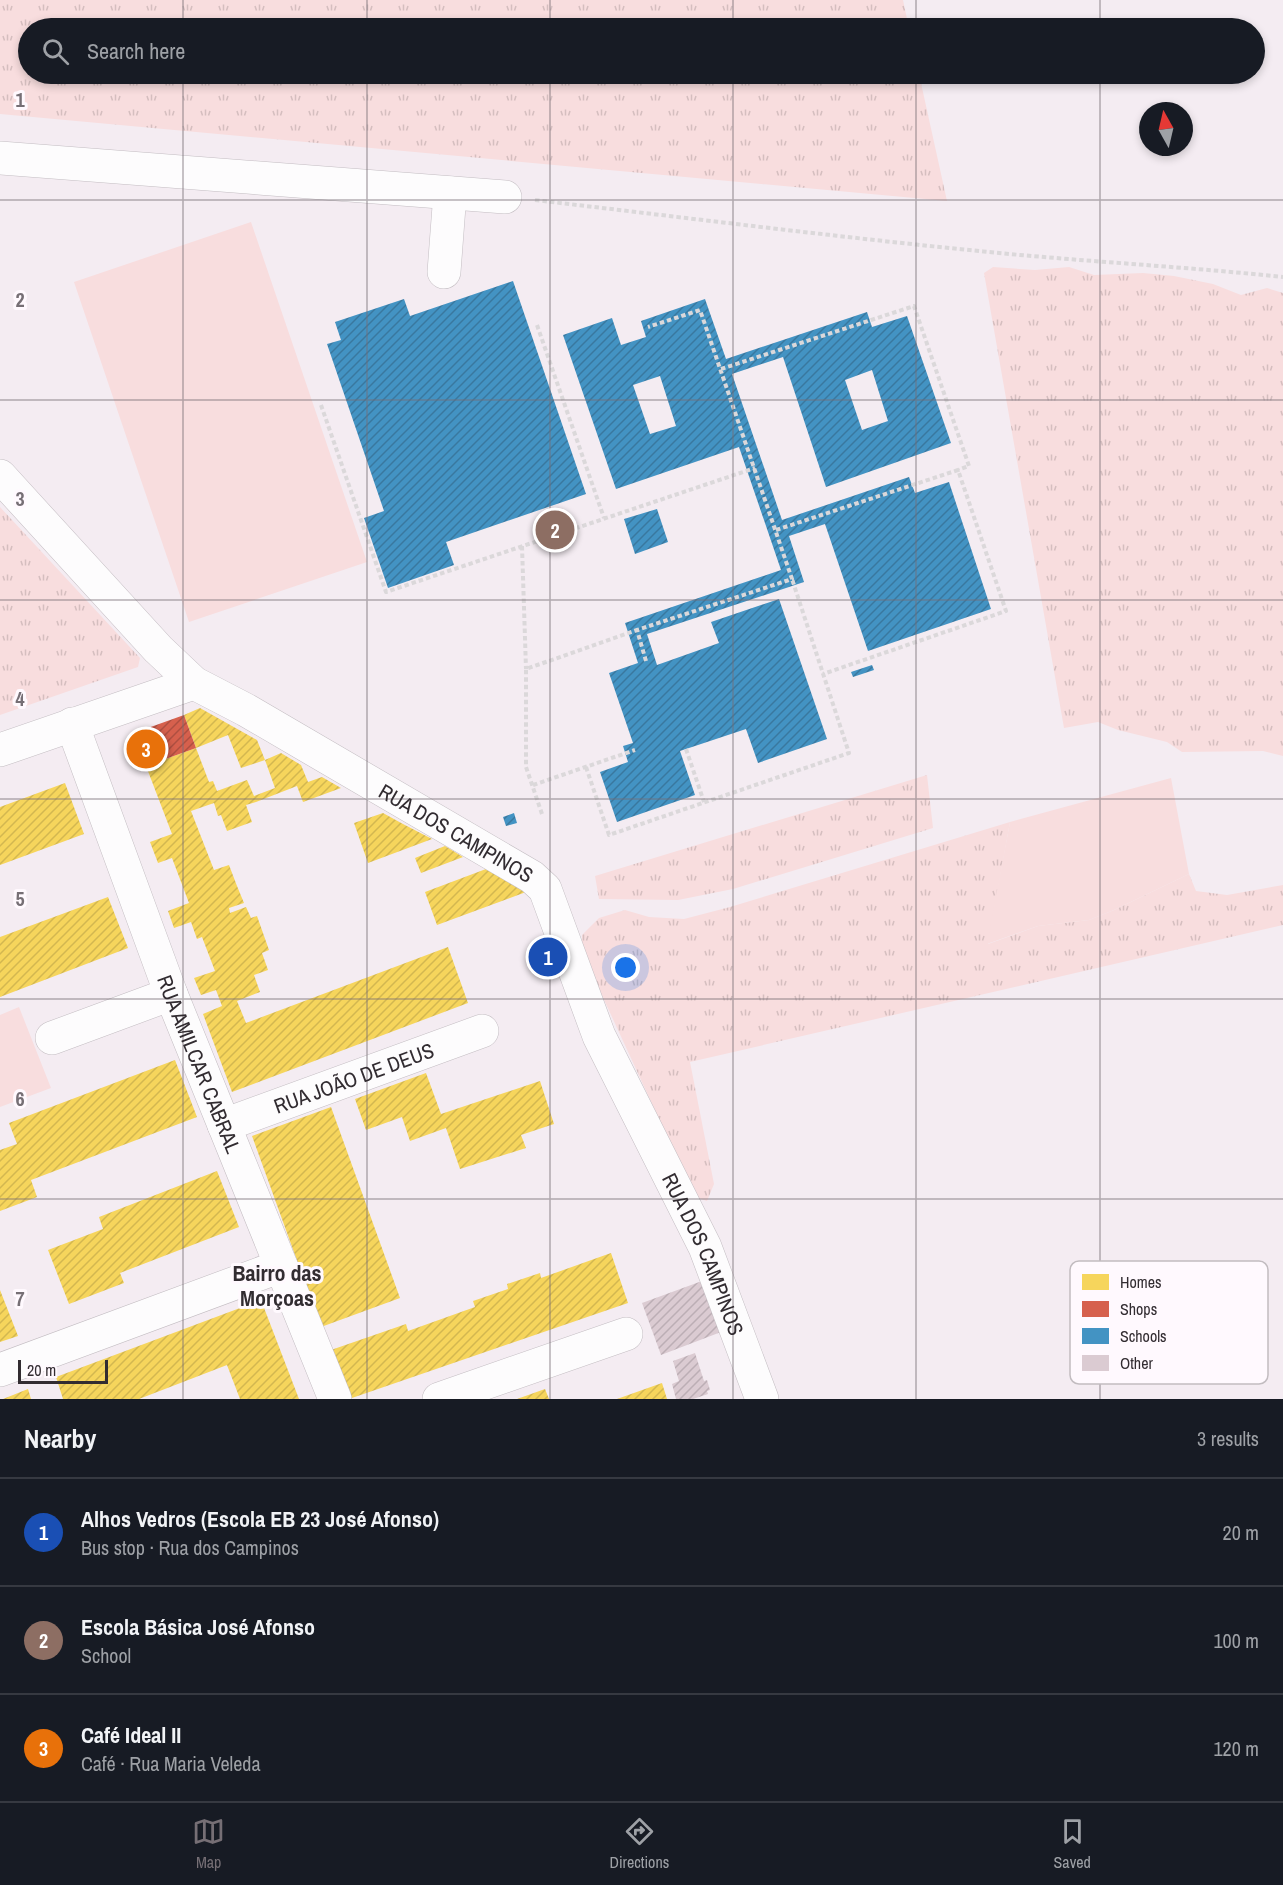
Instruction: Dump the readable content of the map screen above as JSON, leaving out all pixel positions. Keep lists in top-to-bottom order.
{
  "streets": {
    "street": ["RUA DOS CAMPINOS", "RUA AMILCAR CABRAL", "RUA JOÃO DE DEUS"]
  },
  "crossings": [
    ["RUA AMILCAR CABRAL", "RUA JOÃO DE DEUS"]
  ],
  "districts": ["Bairro das Morçoas"],
  "legend": [
    "Homes",
    "Shops",
    "Schools",
    "Other"
  ],
  "scale_bar": "20 m",
  "north": "top",
  "page": {
    "search": "Search here",
    "pins": ["2", "3", "1"],
    "scale": "20 m",
    "heading": ["Nearby", "3 results"],
    "list": [
      {
        "mark": "1",
        "name": "Alhos Vedros (Escola EB 23 José Afonso)",
        "note": "Bus stop · Rua dos Campinos",
        "value": "20 m"
      },
      {
        "mark": "2",
        "name": "Escola Básica José Afonso",
        "note": "School",
        "value": "100 m"
      },
      {
        "mark": "3",
        "name": "Café Ideal II",
        "note": "Café · Rua Maria Veleda",
        "value": "120 m"
      }
    ],
    "nav": ["Map", "Directions", "Saved"]
  },
  "grid": {
    "rows": [
      "1",
      "2",
      "3",
      "4",
      "5",
      "6",
      "7"
    ]
  }
}
